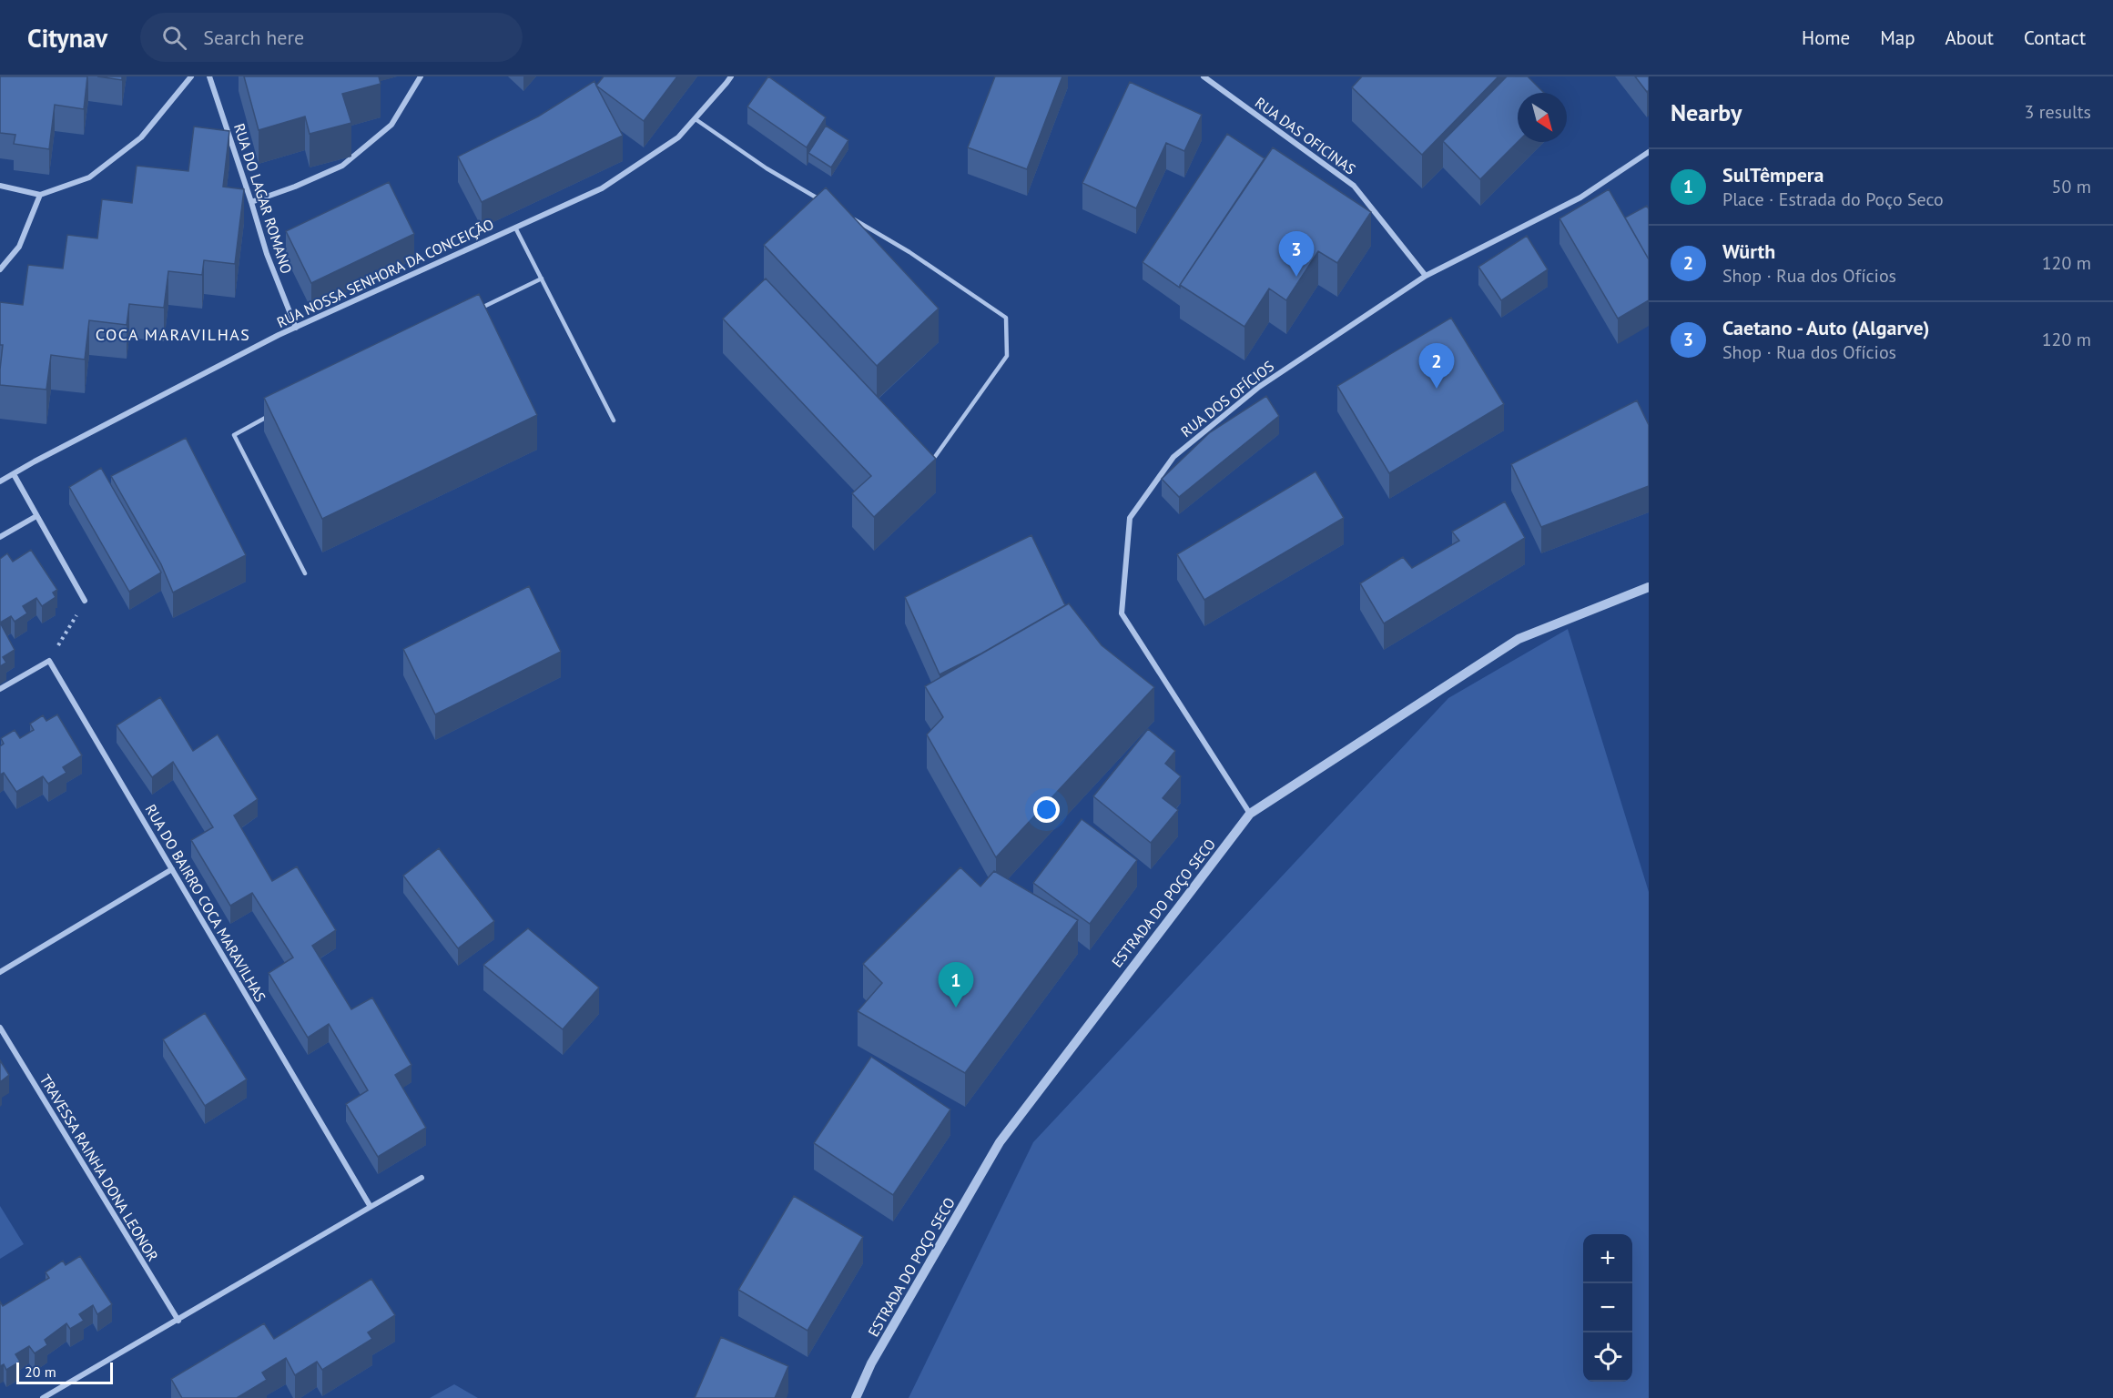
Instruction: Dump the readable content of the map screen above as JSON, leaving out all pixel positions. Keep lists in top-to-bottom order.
{
  "streets": {
    "street": [
      "RUA DAS OFICINAS",
      "RUA DO LAGAR ROMANO",
      "RUA NOSSA SENHORA DA CONCEIÇÃO",
      "RUA DOS OFÍCIOS",
      "RUA DO BAIRRO COCA MARAVILHAS",
      "ESTRADA DO POÇO SECO",
      "TRAVESSA RAINHA DONA LEONOR"
    ]
  },
  "crossings": [
    ["RUA DAS OFICINAS", "RUA DOS OFÍCIOS"],
    ["RUA DO LAGAR ROMANO", "RUA NOSSA SENHORA DA CONCEIÇÃO"],
    ["RUA DOS OFÍCIOS", "ESTRADA DO POÇO SECO"]
  ],
  "districts": ["COCA MARAVILHAS"],
  "scale_bar": "20 m",
  "north": "bottom right",
  "page": {
    "header": "Citynav",
    "search": "Search here",
    "nav": [
      "Home",
      "Map",
      "About",
      "Contact"
    ],
    "heading": ["Nearby", "3 results"],
    "list": [
      {
        "mark": "1",
        "name": "SulTêmpera",
        "note": "Place · Estrada do Poço Seco",
        "value": "50 m"
      },
      {
        "mark": "2",
        "name": "Würth",
        "note": "Shop · Rua dos Ofícios",
        "value": "120 m"
      },
      {
        "mark": "3",
        "name": "Caetano - Auto (Algarve)",
        "note": "Shop · Rua dos Ofícios",
        "value": "120 m"
      }
    ],
    "pins": ["3", "2", "1"],
    "map_buttons": ["+", "−"],
    "scale": "20 m"
  }
}
